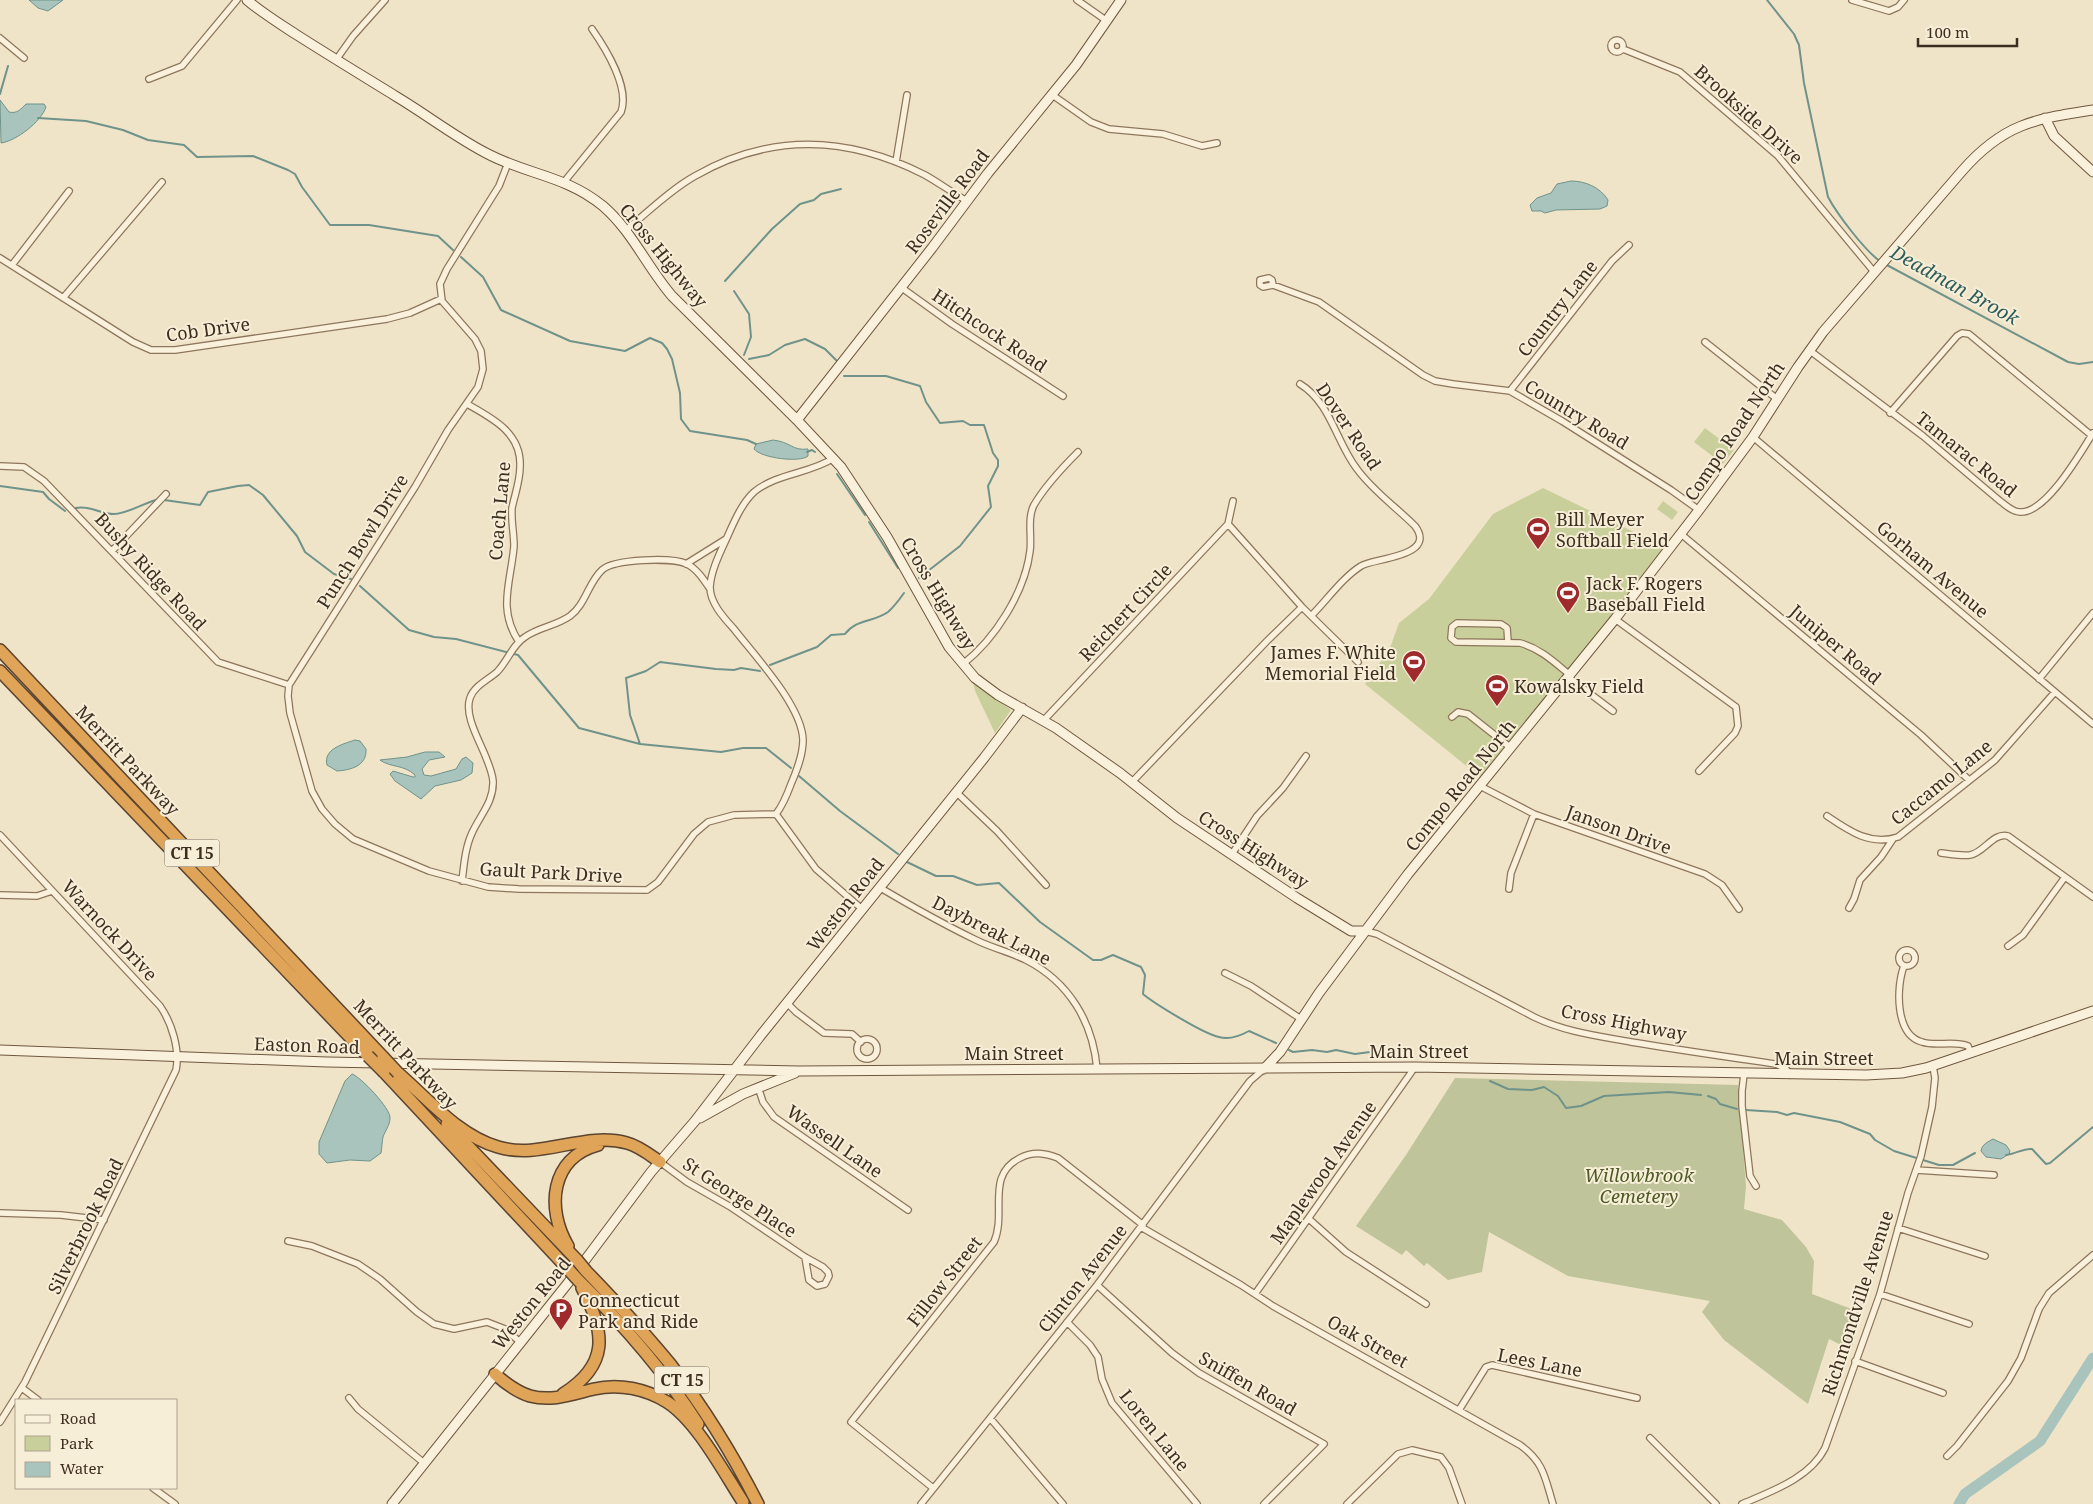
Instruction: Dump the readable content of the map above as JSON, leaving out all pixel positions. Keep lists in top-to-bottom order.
{
  "streets": {
    "highway": ["Merritt Parkway", "CT 15"],
    "main road": [
      "Roseville Road",
      "Cross Highway",
      "Compo Road North",
      "Weston Road",
      "Easton Road",
      "Main Street"
    ],
    "street": [
      "Brookside Drive",
      "Country Lane",
      "Cob Drive",
      "Hitchcock Road",
      "Country Road",
      "Dover Road",
      "Tamarac Road",
      "Coach Lane",
      "Punch Bowl Drive",
      "Gorham Avenue",
      "Bushy Ridge Road",
      "Reichert Circle",
      "Juniper Road",
      "Caccamo Lane",
      "Janson Drive",
      "Gault Park Drive",
      "Warnock Drive",
      "Daybreak Lane",
      "Wassell Lane",
      "Maplewood Avenue",
      "St George Place",
      "Silverbrook Road",
      "Clinton Avenue",
      "Fillow Street",
      "Richmondville Avenue",
      "Oak Street",
      "Lees Lane",
      "Sniffen Road",
      "Loren Lane"
    ]
  },
  "crossings": [
    ["Brookside Drive", "Compo Road North"],
    ["Roseville Road", "Cross Highway"],
    ["Roseville Road", "Hitchcock Road"],
    ["Cross Highway", "Compo Road North"],
    ["Cross Highway", "Reichert Circle"],
    ["Cross Highway", "Weston Road"],
    ["Cross Highway", "Main Street"],
    ["Country Lane", "Country Road"],
    ["Cob Drive", "Punch Bowl Drive"],
    ["Country Road", "Compo Road North"],
    ["Compo Road North", "Tamarac Road"],
    ["Compo Road North", "Gorham Avenue"],
    ["Compo Road North", "Juniper Road"],
    ["Compo Road North", "Janson Drive"],
    ["Compo Road North", "Main Street"],
    ["Compo Road North", "Clinton Avenue"],
    ["Coach Lane", "Punch Bowl Drive"],
    ["Coach Lane", "Gault Park Drive"],
    ["Punch Bowl Drive", "Bushy Ridge Road"],
    ["Gorham Avenue", "Caccamo Lane"],
    ["Juniper Road", "Caccamo Lane"],
    ["Weston Road", "Daybreak Lane"],
    ["Weston Road", "Easton Road"],
    ["Weston Road", "Main Street"],
    ["Weston Road", "Wassell Lane"],
    ["Weston Road", "St George Place"],
    ["Warnock Drive", "Easton Road"],
    ["Warnock Drive", "Silverbrook Road"],
    ["Daybreak Lane", "Main Street"],
    ["Easton Road", "Main Street"],
    ["Easton Road", "Silverbrook Road"],
    ["Main Street", "Maplewood Avenue"],
    ["Main Street", "Clinton Avenue"],
    ["Main Street", "Richmondville Avenue"],
    ["Maplewood Avenue", "Oak Street"],
    ["Clinton Avenue", "Fillow Street"],
    ["Clinton Avenue", "Oak Street"],
    ["Clinton Avenue", "Sniffen Road"],
    ["Clinton Avenue", "Loren Lane"],
    ["Fillow Street", "Oak Street"],
    ["Oak Street", "Lees Lane"]
  ],
  "water": ["Deadman Brook"],
  "parks": ["Willowbrook Cemetery"],
  "places": {
    "sports": [
      "Bill Meyer Softball Field",
      "Jack F. Rogers Baseball Field",
      "James F. White Memorial Field",
      "Kowalsky Field"
    ],
    "parking": ["Connecticut Park and Ride"]
  },
  "legend": ["Road", "Park", "Water"],
  "scale_bar": "100 m"
}
